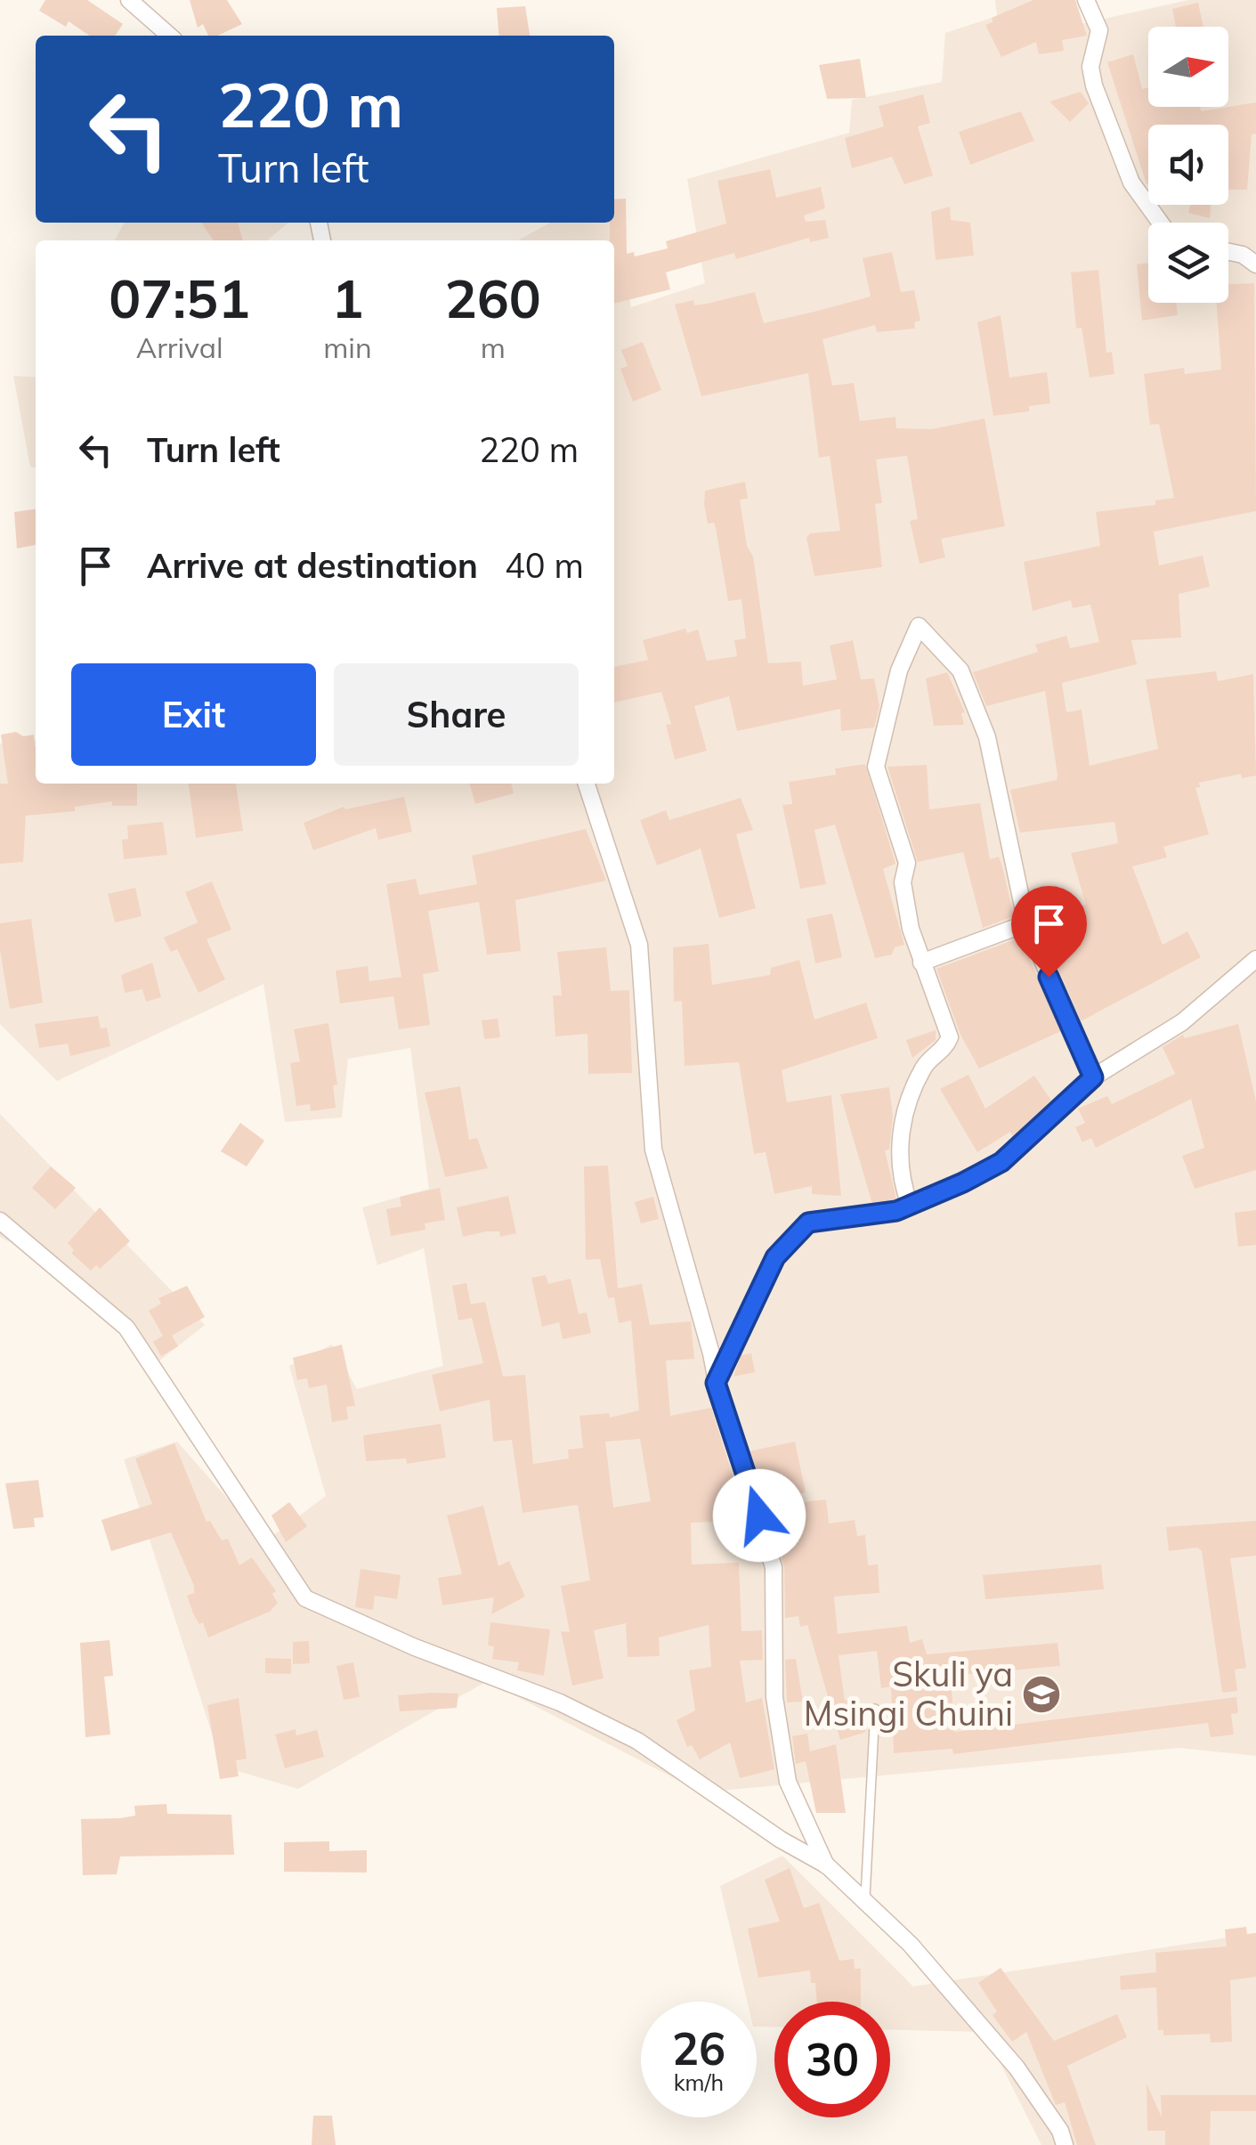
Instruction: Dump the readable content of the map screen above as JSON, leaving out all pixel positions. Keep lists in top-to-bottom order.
{
  "places": {
    "school or university": ["Skuli ya Msingi Chuini"]
  },
  "north": "right",
  "page": {
    "turn": ["220 m", "Turn left"],
    "eta": [
      "07:51",
      "Arrival",
      "1",
      "min",
      "260",
      "m"
    ],
    "list": [
      {
        "name": "Turn left",
        "value": "220 m"
      },
      {
        "name": "Arrive at destination",
        "value": "40 m"
      }
    ],
    "buttons": ["Exit", "Share"],
    "speed": "26 km/h",
    "limit": "30"
  }
}
